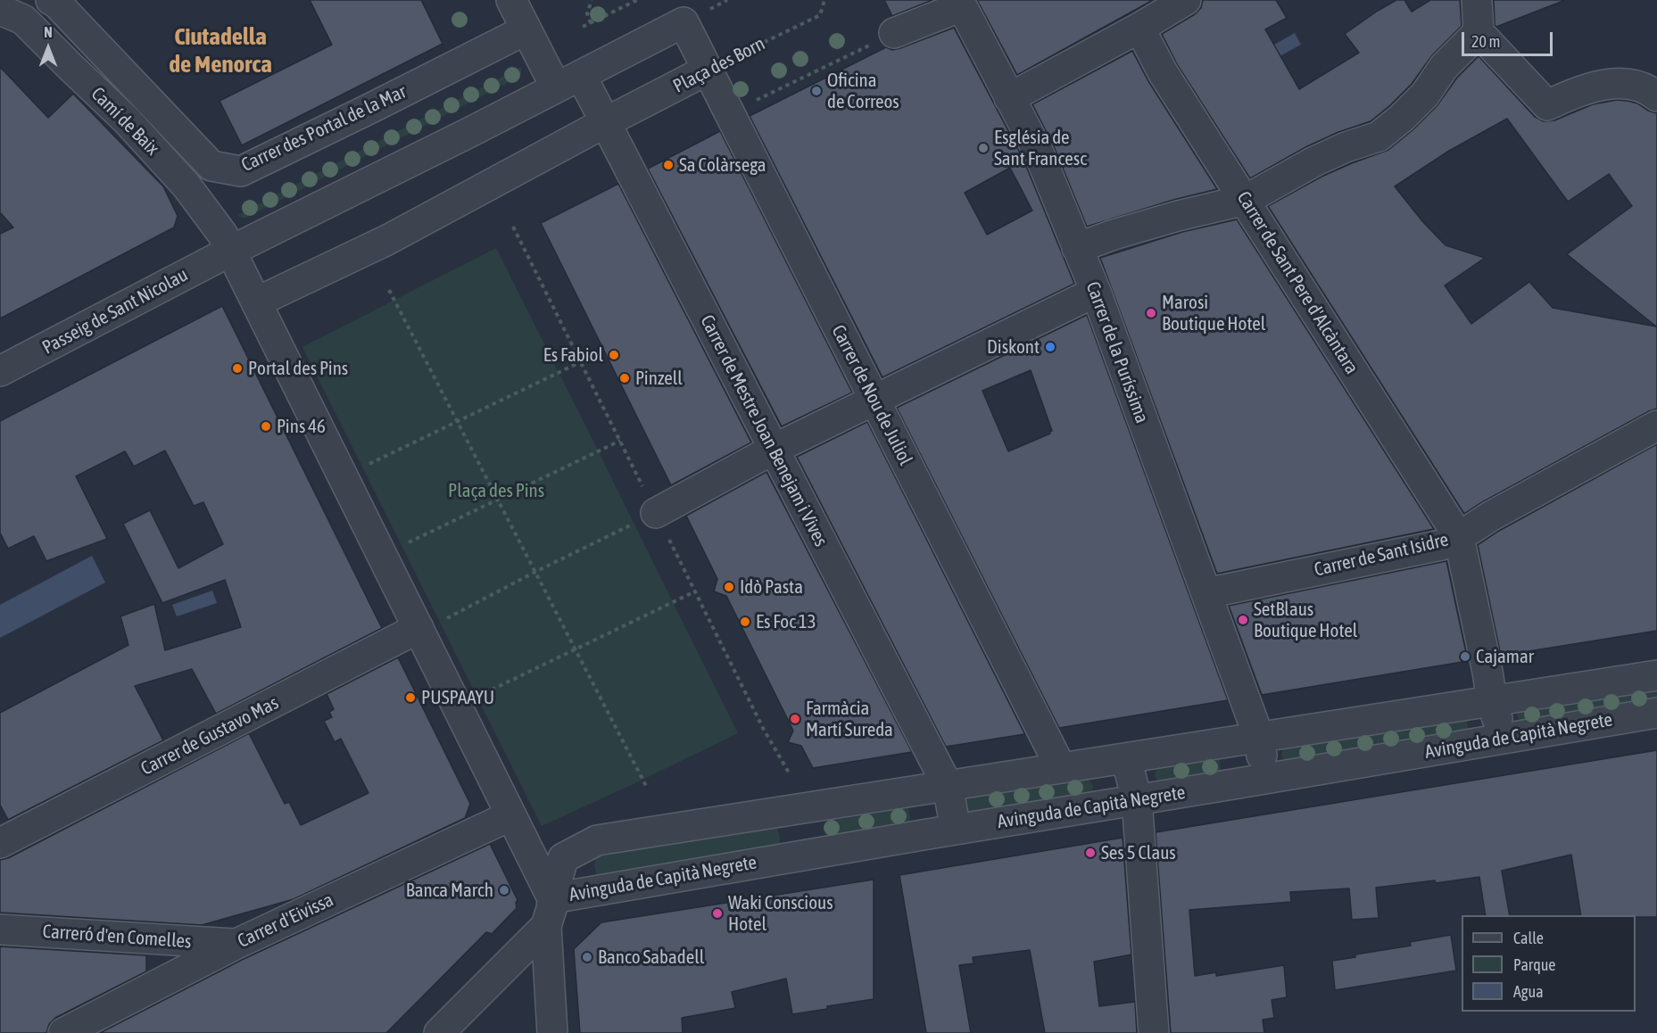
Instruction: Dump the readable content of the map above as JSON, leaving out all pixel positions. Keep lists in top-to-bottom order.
{
  "streets": {
    "street": [
      "Plaça des Born",
      "Camí de Baix",
      "Carrer des Portal de la Mar",
      "Carrer de Sant Pere d'Alcàntara",
      "Passeig de Sant Nicolau",
      "Carrer de la Puríssima",
      "Carrer de Nou de Juliol",
      "Carrer de Mestre Joan Benejam i Vives",
      "Carrer de Sant Isidre",
      "Carrer de Gustavo Mas",
      "Avinguda de Capità Negrete",
      "Carrer d'Eivissa",
      "Carreró d'en Comelles"
    ]
  },
  "crossings": [
    ["Plaça des Born", "Carrer de Nou de Juliol"],
    ["Plaça des Born", "Carrer de Mestre Joan Benejam i Vives"],
    ["Camí de Baix", "Passeig de Sant Nicolau"],
    ["Carrer de Sant Pere d'Alcàntara", "Carrer de Sant Isidre"],
    ["Carrer de la Puríssima", "Carrer de Sant Isidre"],
    ["Carrer de la Puríssima", "Avinguda de Capità Negrete"],
    ["Carrer de Nou de Juliol", "Carrer de Mestre Joan Benejam i Vives"],
    ["Carrer de Nou de Juliol", "Avinguda de Capità Negrete"],
    ["Carrer de Mestre Joan Benejam i Vives", "Avinguda de Capità Negrete"],
    ["Carrer d'Eivissa", "Carreró d'en Comelles"]
  ],
  "districts": ["Ciutadella de Menorca"],
  "parks": ["Plaça des Pins"],
  "places": [
    "Oficina de Correos",
    "Església de Sant Francesc",
    "Sa Colàrsega",
    "Marosi Boutique Hotel",
    "Diskont",
    "Es Fabiol",
    "Portal des Pins",
    "Pinzell",
    "Pins 46",
    "Idò Pasta",
    "SetBlaus Boutique Hotel",
    "Es Foc 13",
    "Cajamar",
    "PUSPAAYU",
    "Farmàcia Martí Sureda",
    "Ses 5 Claus",
    "Banca March",
    "Waki Conscious Hotel",
    "Banco Sabadell"
  ],
  "legend": ["Calle", "Parque", "Agua"],
  "scale_bar": "20 m",
  "north": "top"
}
